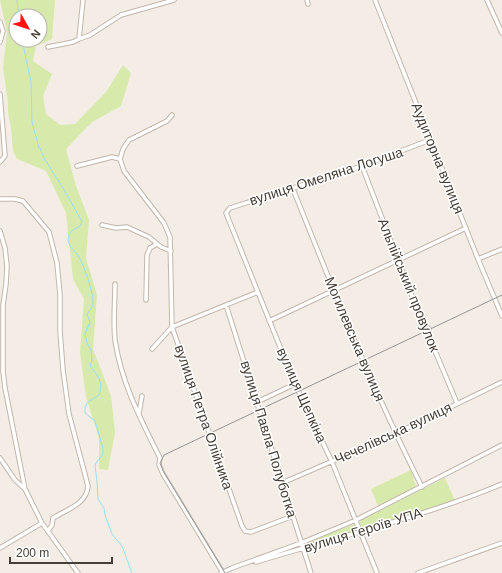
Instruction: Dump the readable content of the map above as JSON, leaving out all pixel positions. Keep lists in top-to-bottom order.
{
  "streets": {
    "street": [
      "Аудиторна вулиця",
      "вулиця Омеляна Логуша",
      "Альпійський провулок",
      "Могилевська вулиця",
      "вулиця Щепкіна",
      "вулиця Петра Олійника",
      "Чечелівська вулиця",
      "вулиця Павла Полуботка",
      "вулиця Героїв УПА"
    ]
  },
  "crossings": [
    ["Аудиторна вулиця", "вулиця Омеляна Логуша"],
    ["вулиця Омеляна Логуша", "Альпійський провулок"],
    ["вулиця Омеляна Логуша", "Могилевська вулиця"],
    ["вулиця Омеляна Логуша", "вулиця Щепкіна"],
    ["Альпійський провулок", "Чечелівська вулиця"],
    ["Могилевська вулиця", "Чечелівська вулиця"],
    ["Могилевська вулиця", "вулиця Героїв УПА"],
    ["вулиця Щепкіна", "Чечелівська вулиця"],
    ["вулиця Щепкіна", "вулиця Героїв УПА"],
    ["вулиця Петра Олійника", "вулиця Павла Полуботка"],
    ["Чечелівська вулиця", "вулиця Павла Полуботка"],
    ["вулиця Павла Полуботка", "вулиця Героїв УПА"]
  ],
  "scale_bar": "200 m",
  "north": "bottom right"
}
